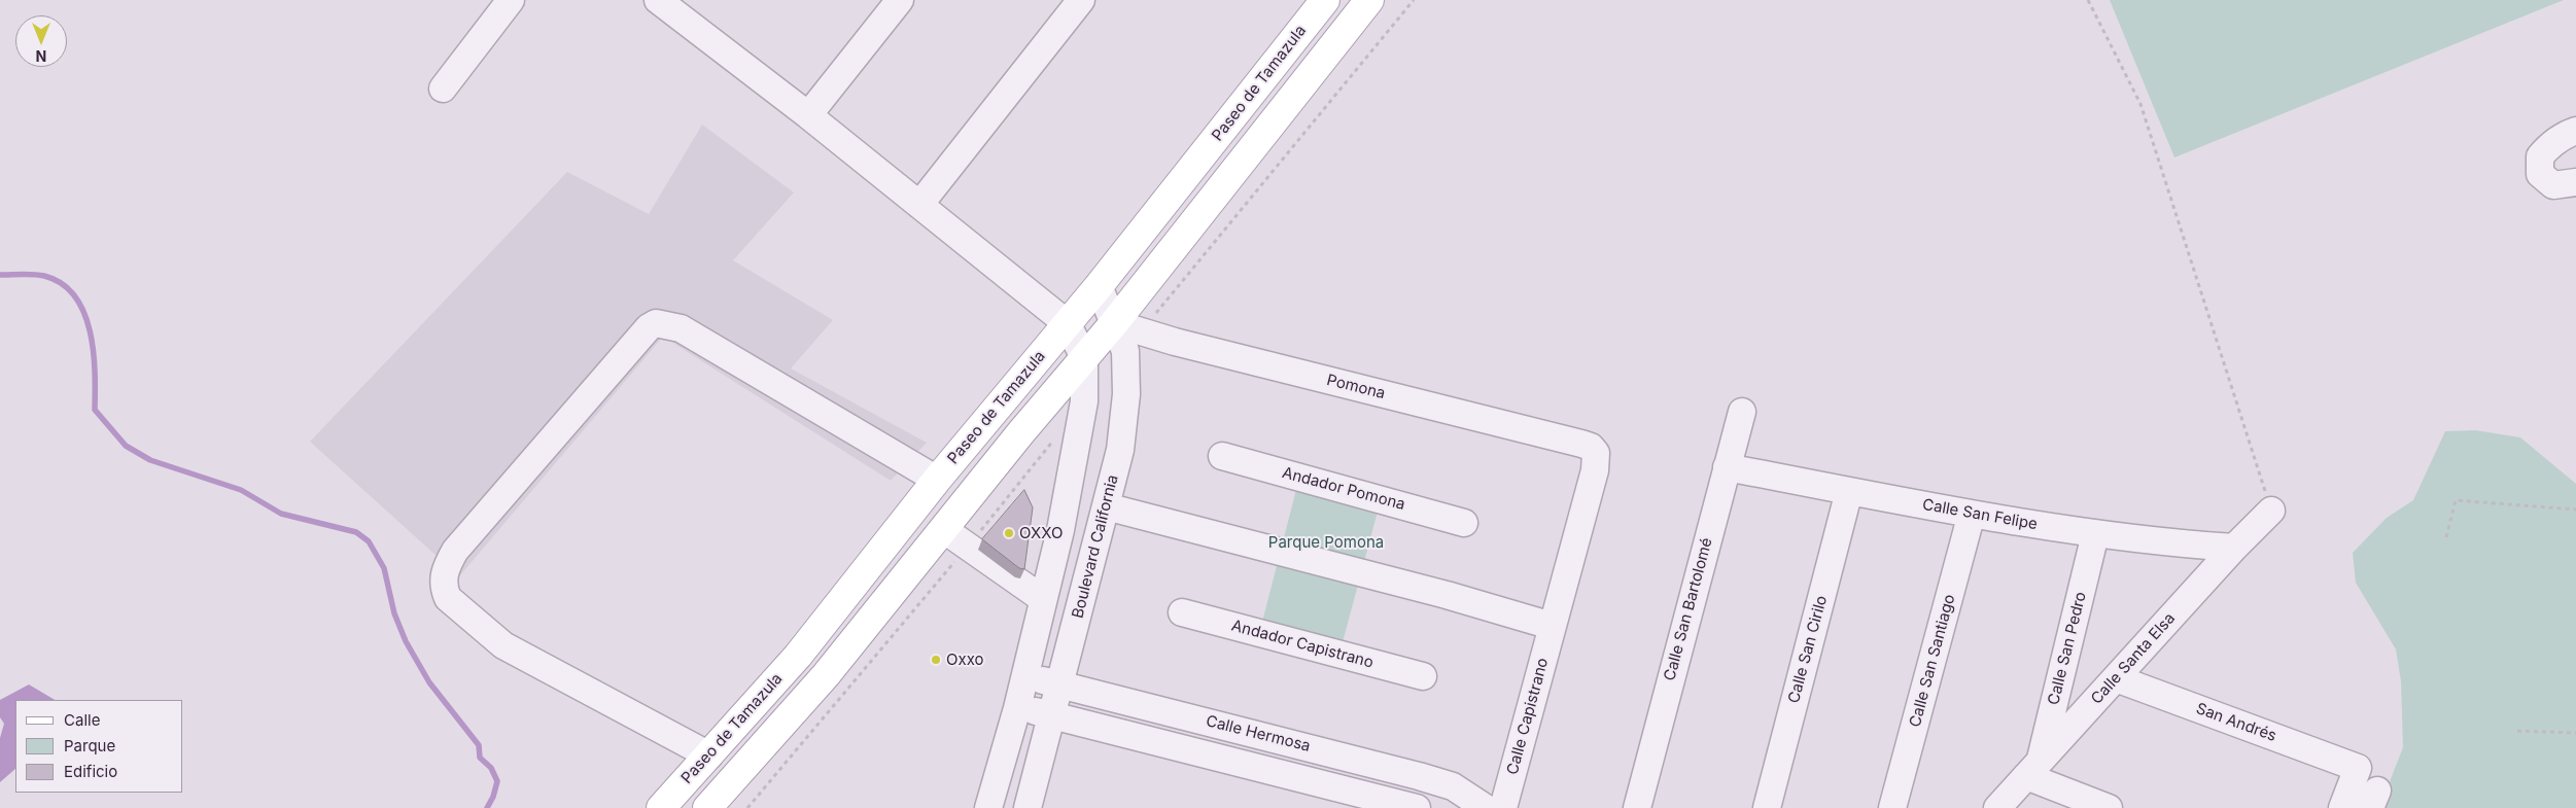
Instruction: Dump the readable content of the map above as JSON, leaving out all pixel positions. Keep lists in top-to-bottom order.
{
  "streets": {
    "main road": ["Paseo de Tamazula"],
    "street": [
      "Pomona",
      "Andador Pomona",
      "Calle San Felipe",
      "Boulevard California",
      "Calle San Bartolomé",
      "Andador Capistrano",
      "Calle San Pedro",
      "Calle San Cirilo",
      "Calle Santa Elsa",
      "Calle San Santiago",
      "Calle Capistrano",
      "San Andrés",
      "Calle Hermosa"
    ]
  },
  "crossings": [
    ["Paseo de Tamazula", "Boulevard California"],
    ["Pomona", "Boulevard California"],
    ["Pomona", "Calle Capistrano"],
    ["Calle San Felipe", "Calle San Bartolomé"],
    ["Calle San Felipe", "Calle San Pedro"],
    ["Calle San Felipe", "Calle San Cirilo"],
    ["Calle San Felipe", "Calle Santa Elsa"],
    ["Calle San Felipe", "Calle San Santiago"],
    ["Boulevard California", "Calle Hermosa"],
    ["Calle San Pedro", "Calle Santa Elsa"],
    ["Calle Santa Elsa", "San Andrés"]
  ],
  "parks": ["Parque Pomona"],
  "places": ["OXXO", "Oxxo"],
  "legend": ["Calle", "Parque", "Edificio"],
  "north": "bottom"
}
